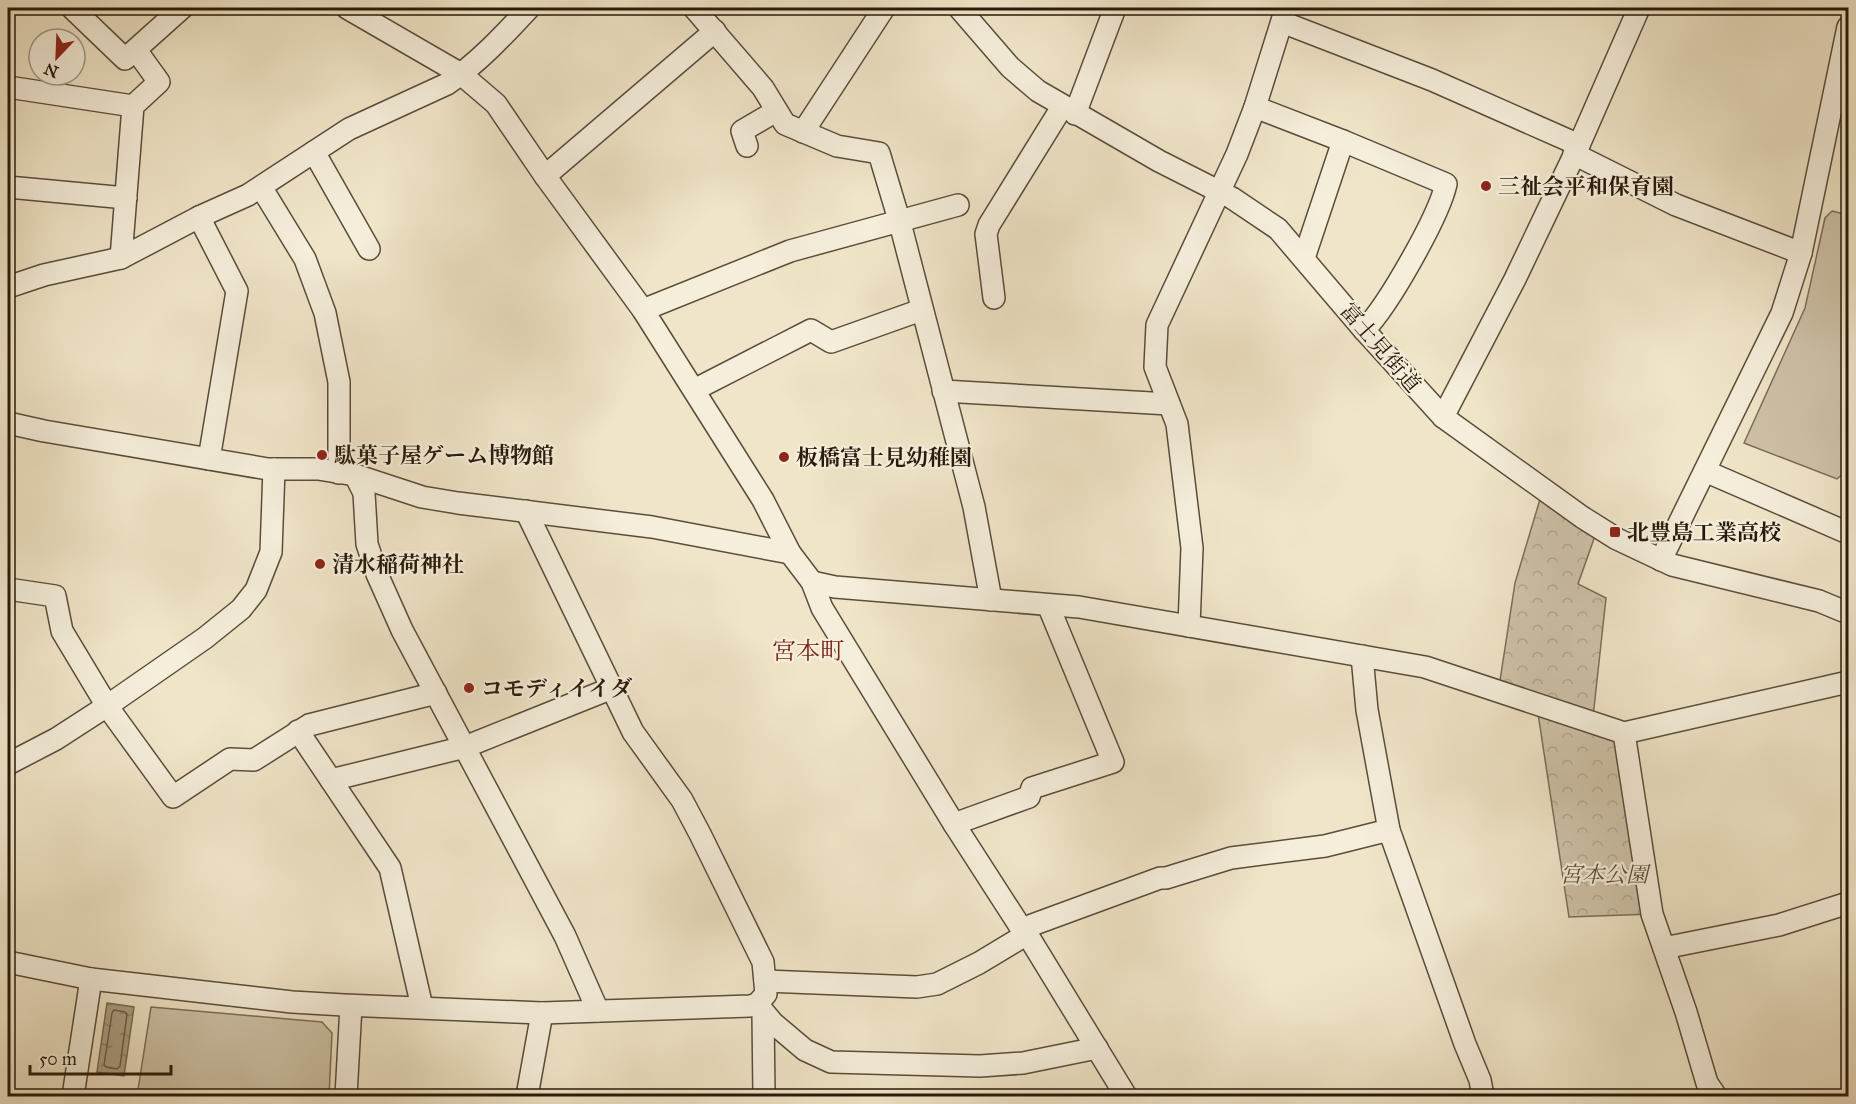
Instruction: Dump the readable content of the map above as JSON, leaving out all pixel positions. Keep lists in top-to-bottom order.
{
  "streets": {
    "street": ["富士見街道"]
  },
  "districts": ["宮本町"],
  "parks": ["宮本公園"],
  "places": {
    "other": [
      "三祉会平和保育園",
      "駄菓子屋ゲーム博物館",
      "板橋富士見幼稚園",
      "清水稲荷神社",
      "コモディイイダ"
    ],
    "transit": ["北豊島工業高校"]
  },
  "scale_bar": "50 m",
  "north": "bottom left"
}
